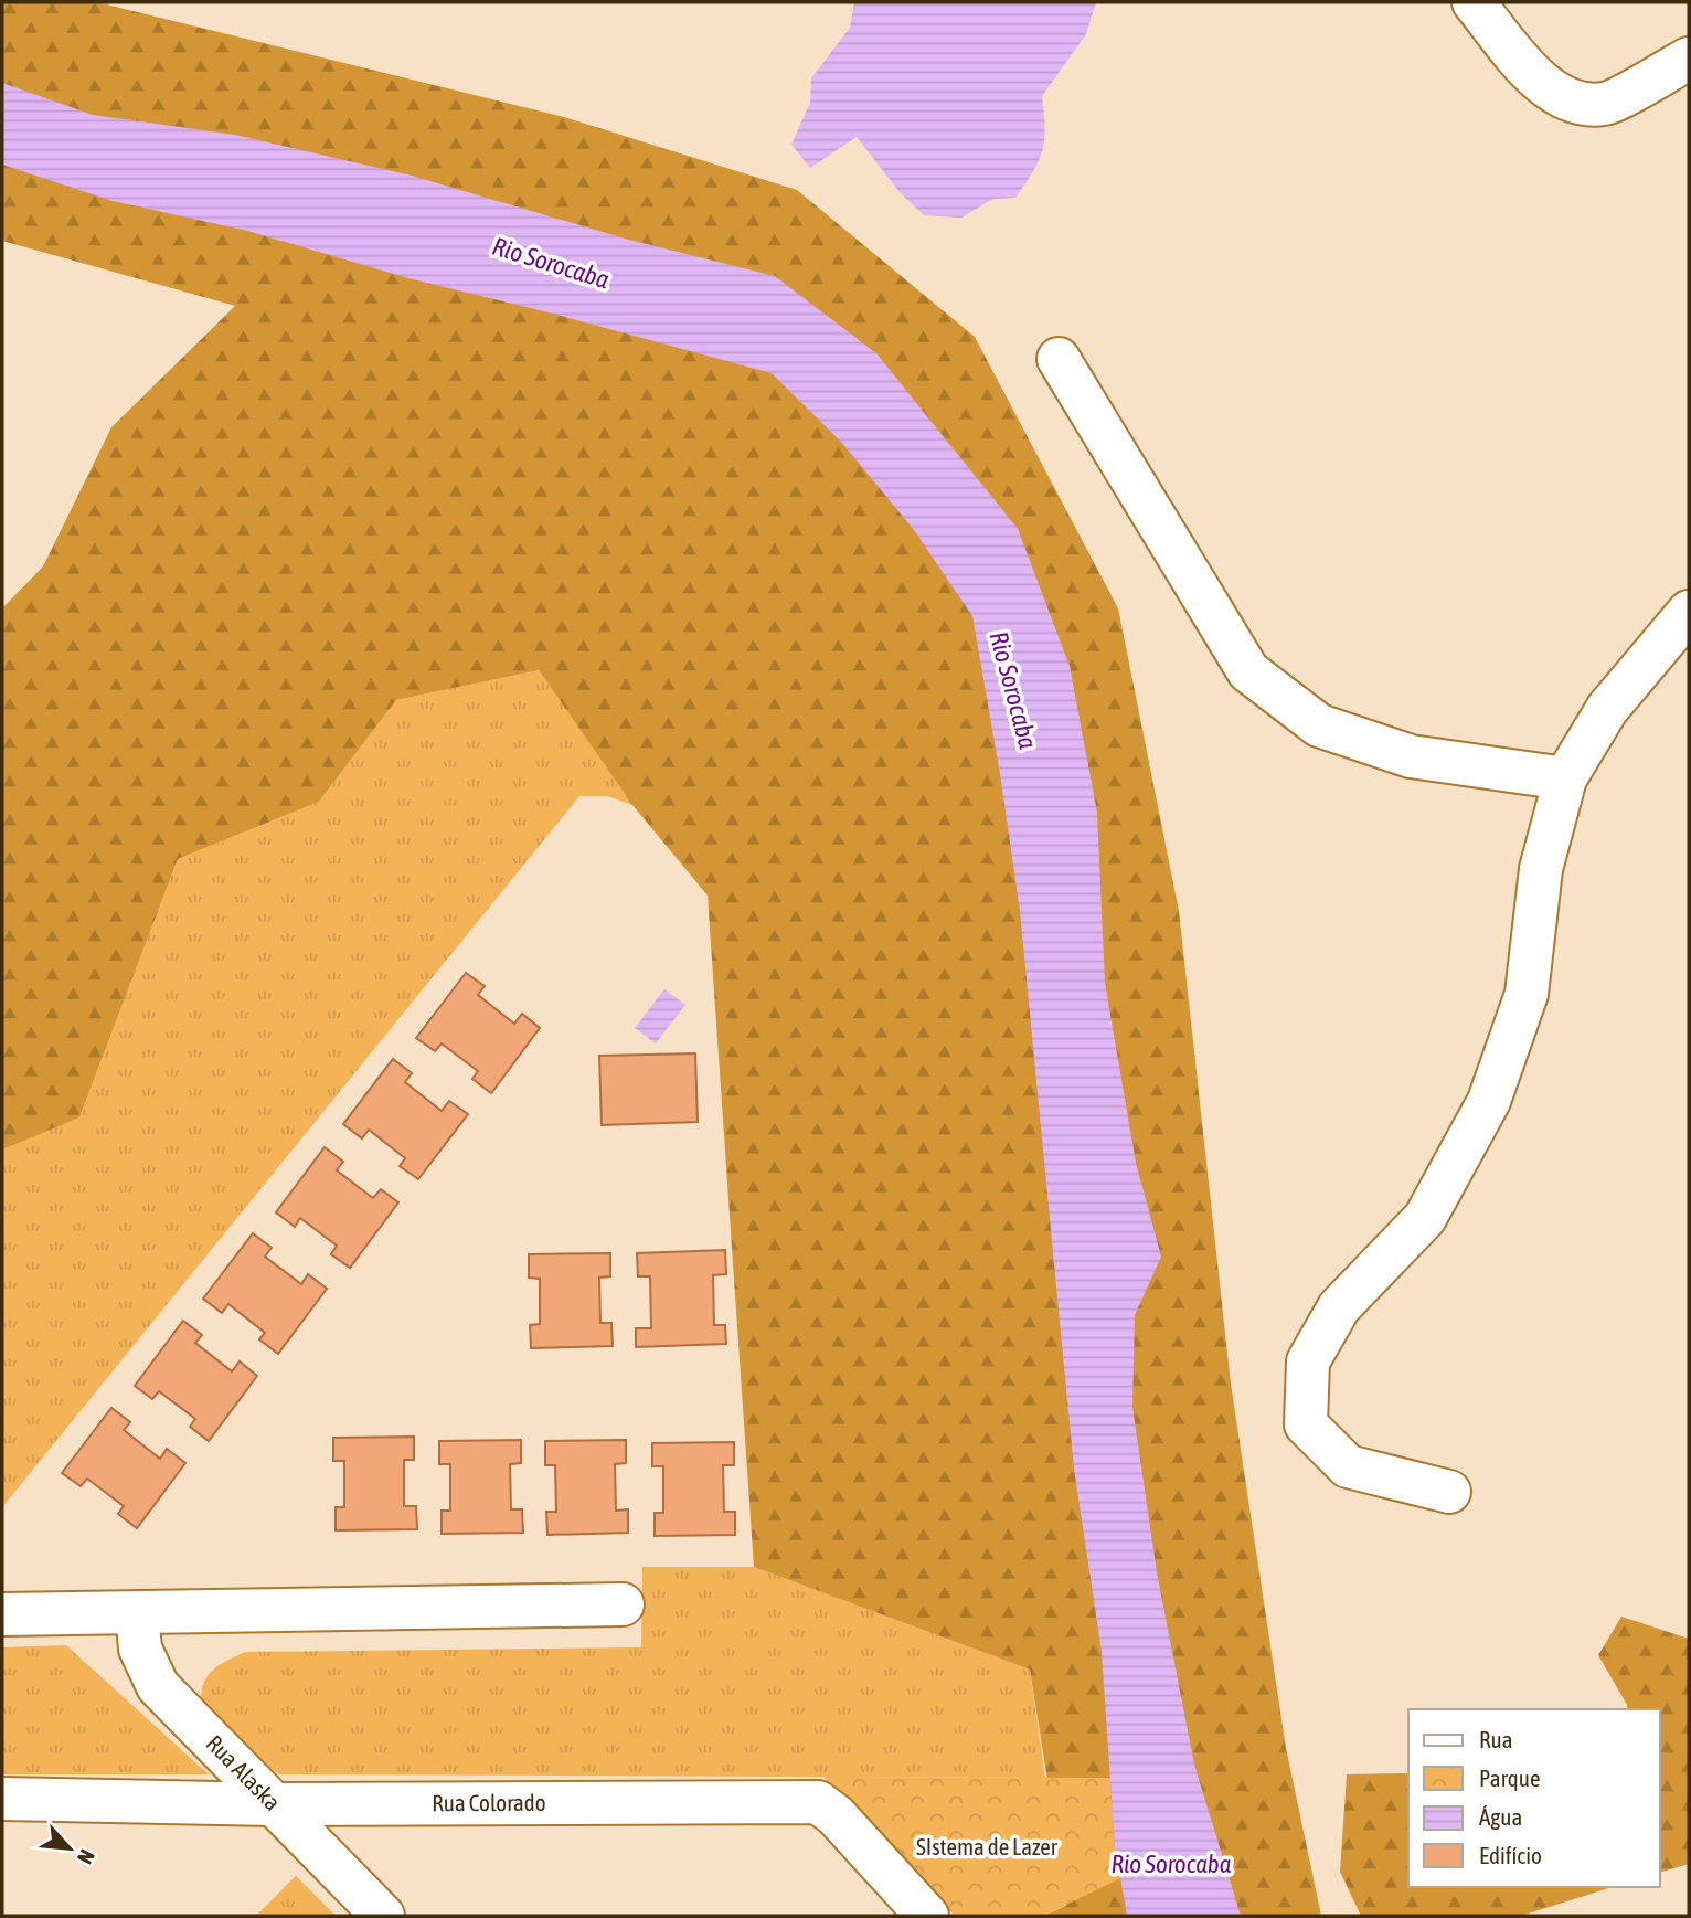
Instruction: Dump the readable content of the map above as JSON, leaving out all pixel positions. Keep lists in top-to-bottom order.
{
  "streets": {
    "street": ["Rua Alaska", "Rua Colorado"]
  },
  "crossings": [
    ["Rua Alaska", "Rua Colorado"]
  ],
  "water": ["Rio Sorocaba"],
  "parks": ["SIstema de Lazer"],
  "legend": [
    "Rua",
    "Parque",
    "Água",
    "Edifício"
  ],
  "north": "bottom right"
}
